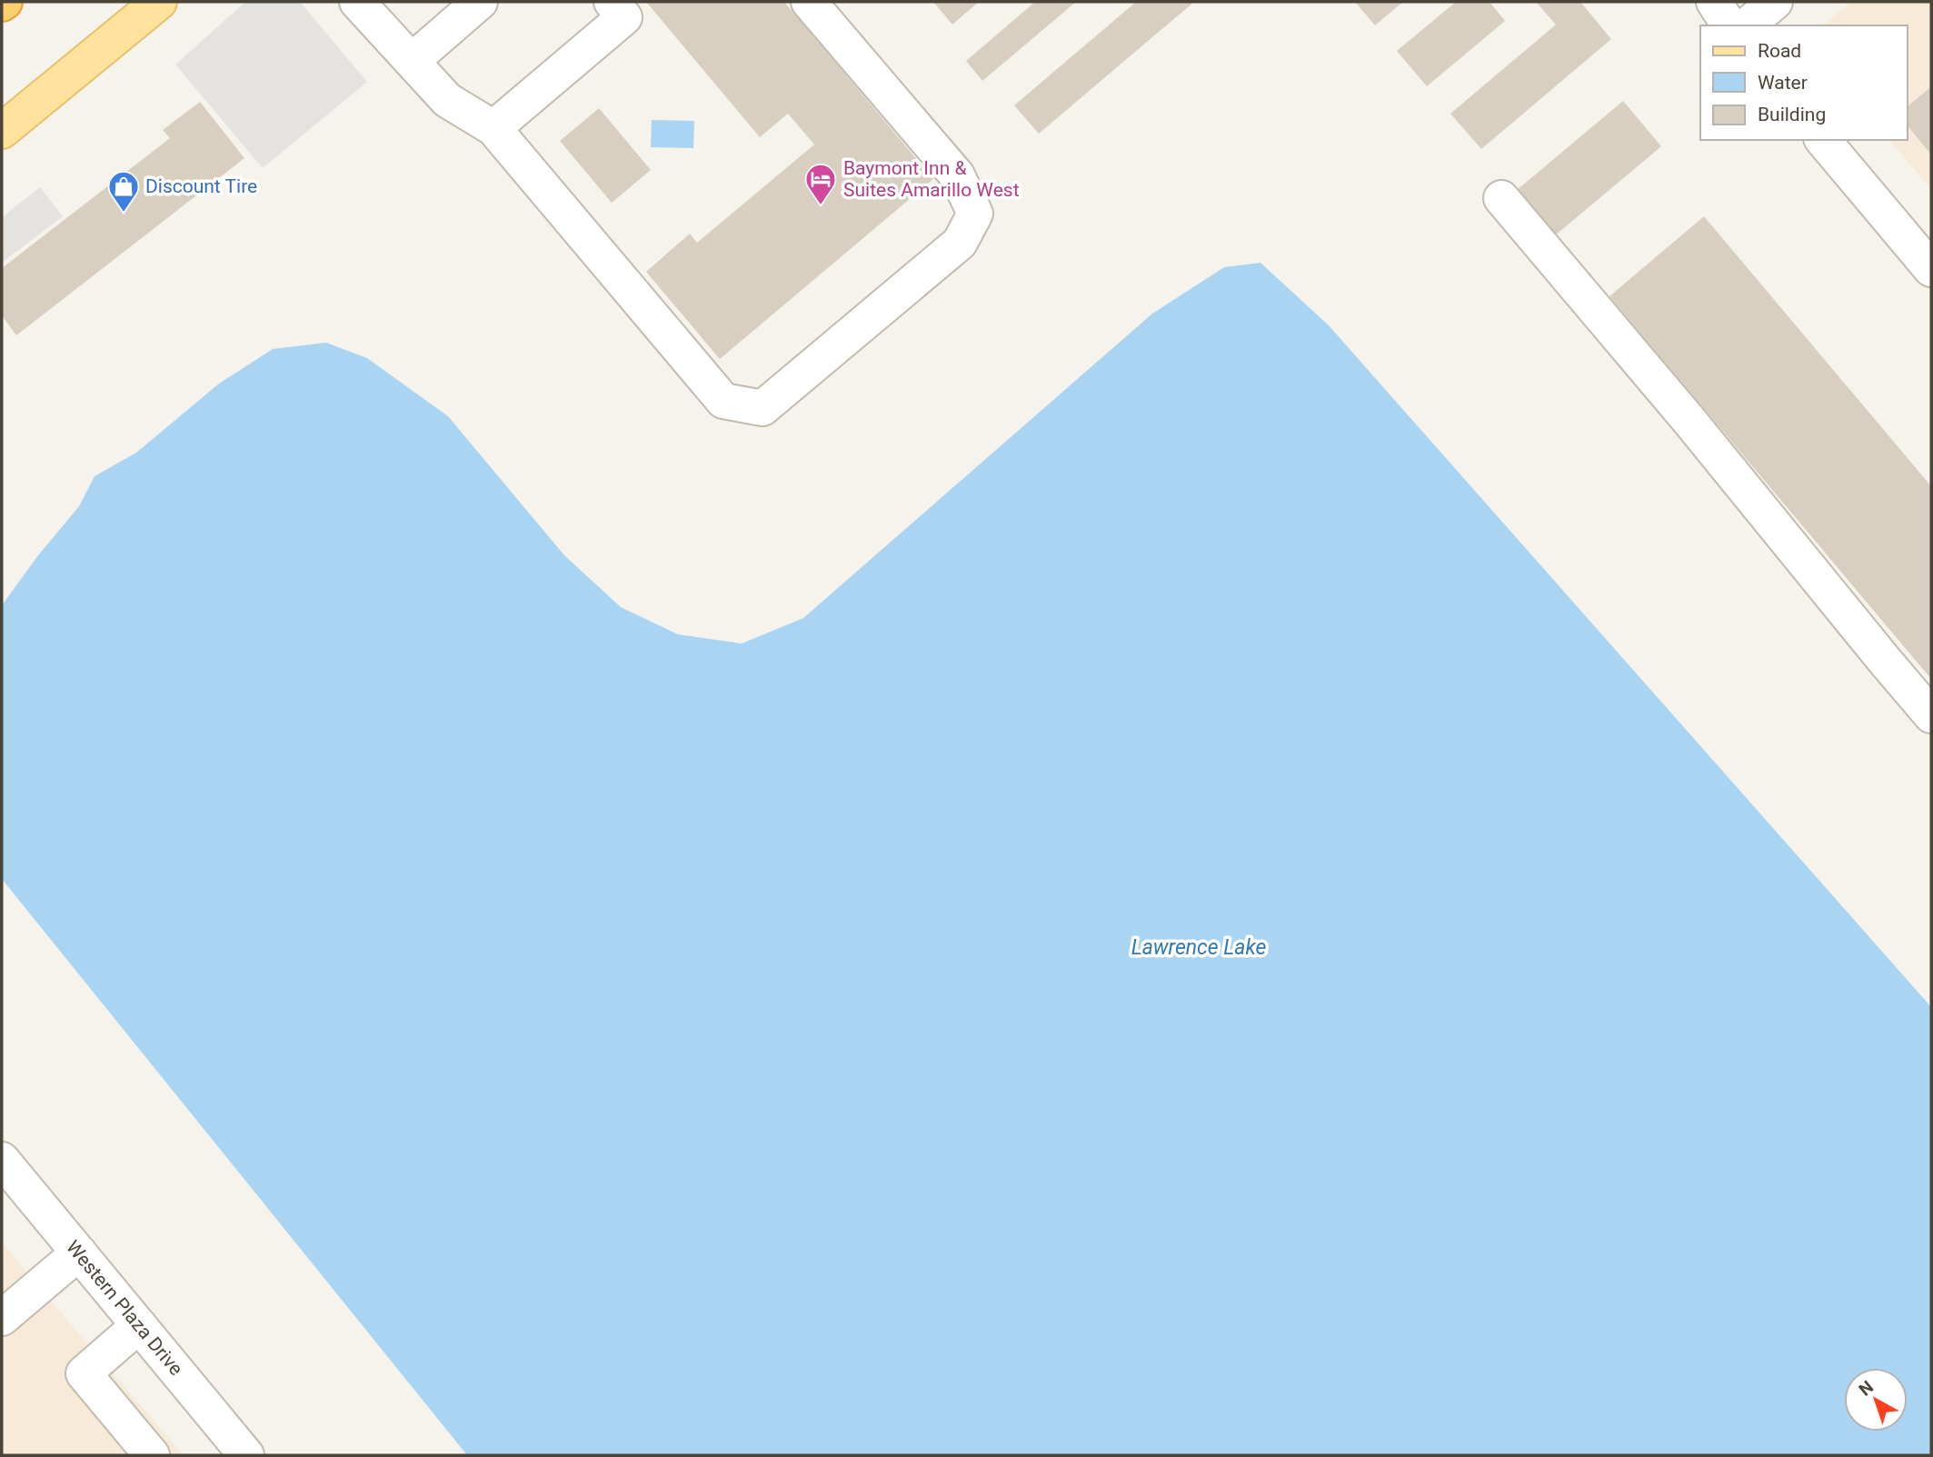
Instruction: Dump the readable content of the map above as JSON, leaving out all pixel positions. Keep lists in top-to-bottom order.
{
  "streets": {
    "street": ["Western Plaza Drive"]
  },
  "water": ["Lawrence Lake"],
  "places": {
    "hotel": ["Baymont Inn & Suites Amarillo West"],
    "shop": ["Discount Tire"]
  },
  "legend": ["Road", "Water", "Building"],
  "north": "top left"
}
